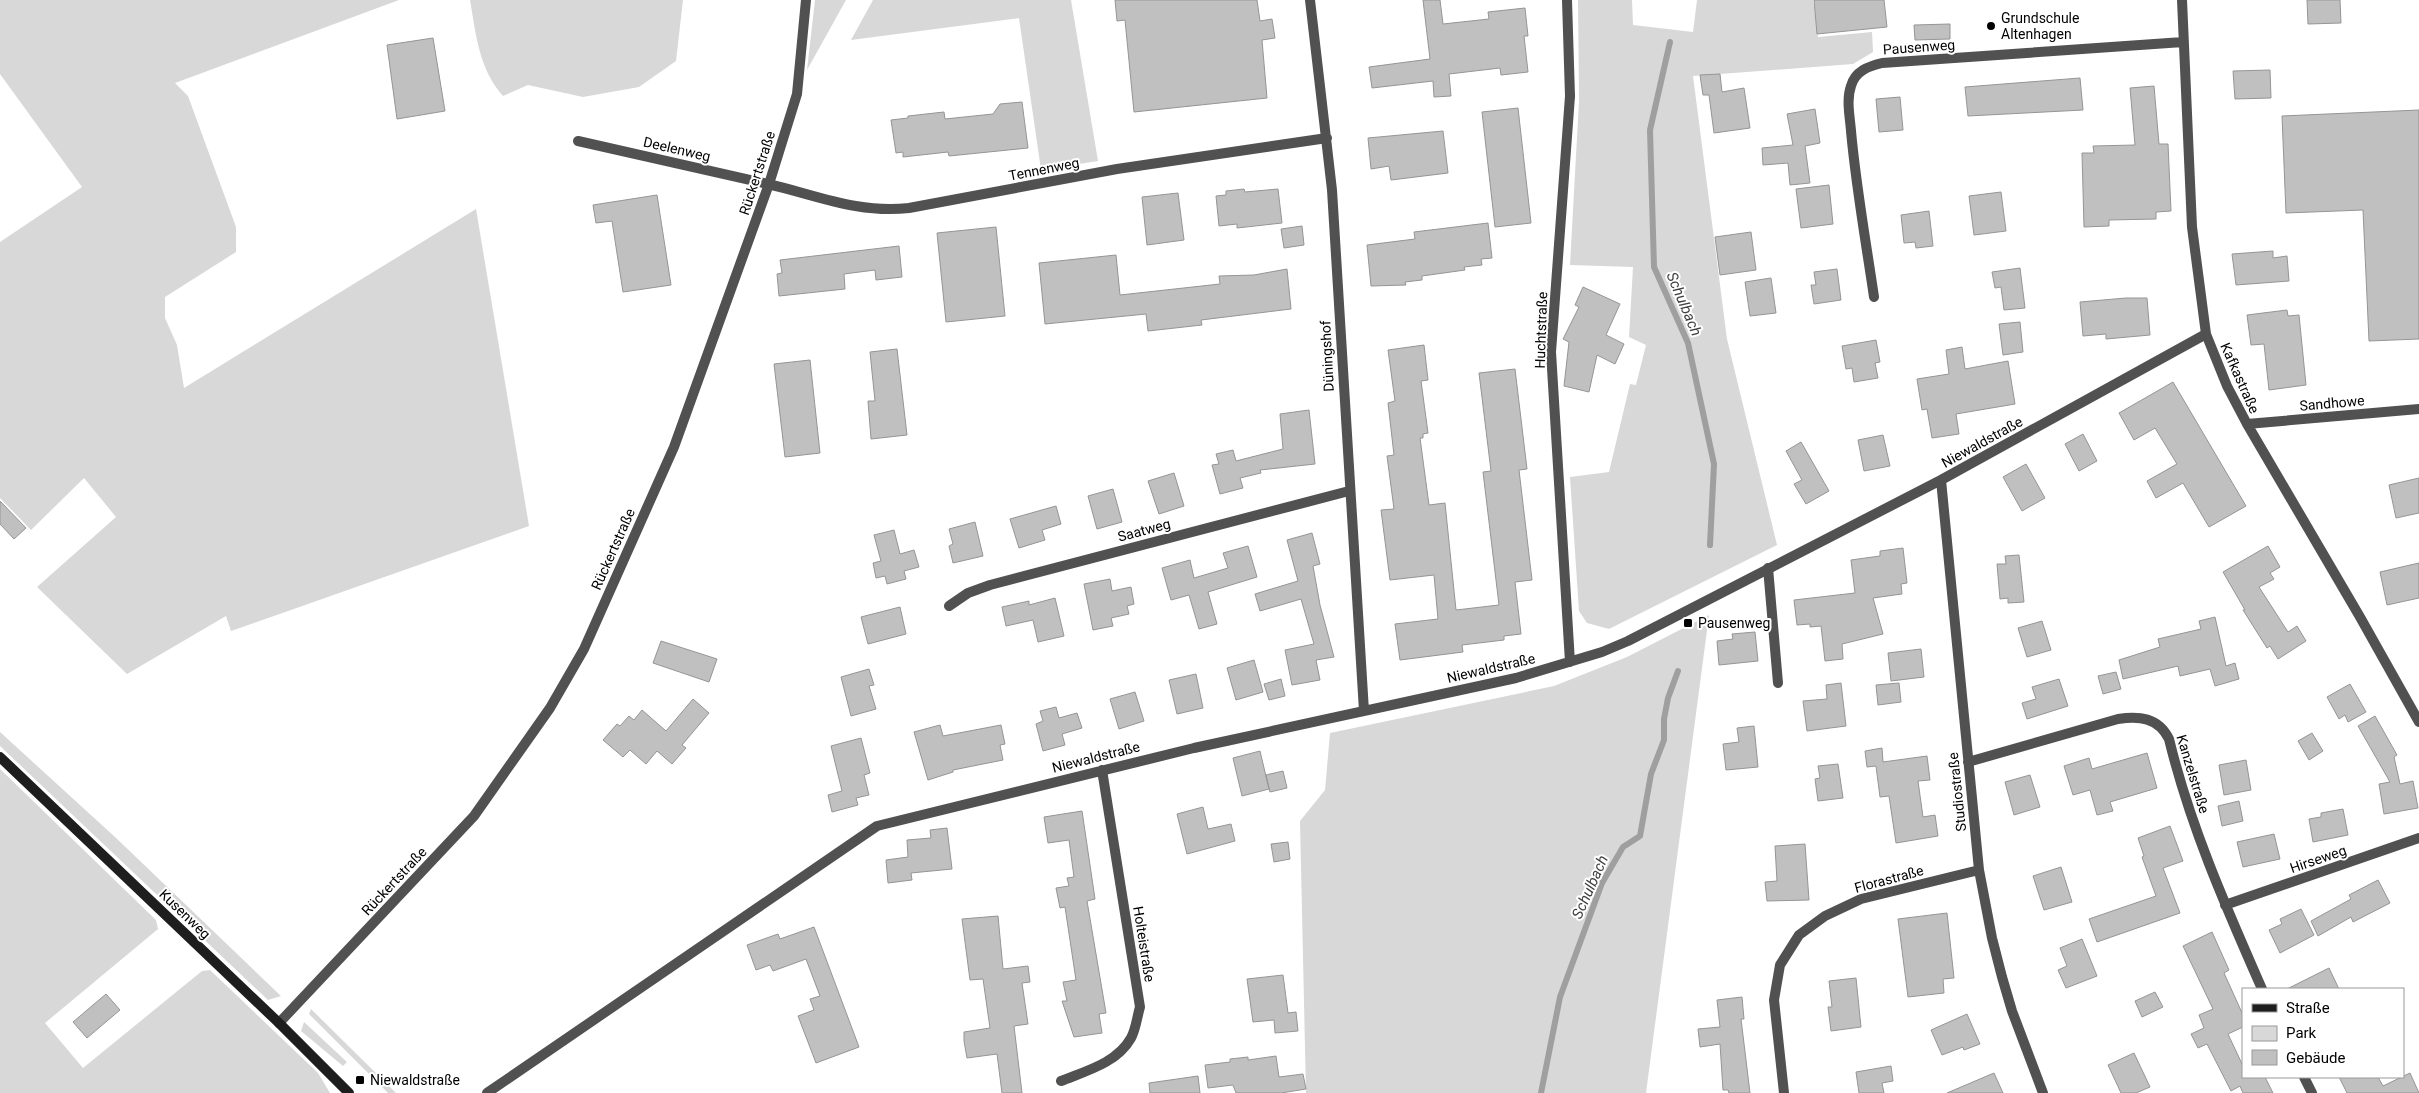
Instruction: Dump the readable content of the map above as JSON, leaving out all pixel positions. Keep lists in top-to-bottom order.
{
  "streets": {
    "street": [
      "Pausenweg",
      "Deelenweg",
      "Tennenweg",
      "Rückertstraße",
      "Huchtstraße",
      "Düningshof",
      "Kafkastraße",
      "Sandhowe",
      "Niewaldstraße",
      "Saatweg",
      "Kanzelstraße",
      "Studiostraße",
      "Hirseweg",
      "Florastraße",
      "Kusenweg",
      "Holteistraße"
    ]
  },
  "crossings": [
    ["Pausenweg", "Kafkastraße"],
    ["Deelenweg", "Tennenweg"],
    ["Deelenweg", "Rückertstraße"],
    ["Tennenweg", "Rückertstraße"],
    ["Tennenweg", "Düningshof"],
    ["Rückertstraße", "Kusenweg"],
    ["Huchtstraße", "Niewaldstraße"],
    ["Düningshof", "Niewaldstraße"],
    ["Düningshof", "Saatweg"],
    ["Kafkastraße", "Sandhowe"],
    ["Kafkastraße", "Niewaldstraße"],
    ["Niewaldstraße", "Studiostraße"],
    ["Niewaldstraße", "Holteistraße"],
    ["Kanzelstraße", "Studiostraße"],
    ["Kanzelstraße", "Hirseweg"],
    ["Studiostraße", "Florastraße"]
  ],
  "water": ["Schulbach"],
  "places": {
    "other": ["Grundschule Altenhagen"],
    "transit": ["Pausenweg", "Niewaldstraße"]
  },
  "legend": ["Straße", "Park", "Gebäude"]
}
